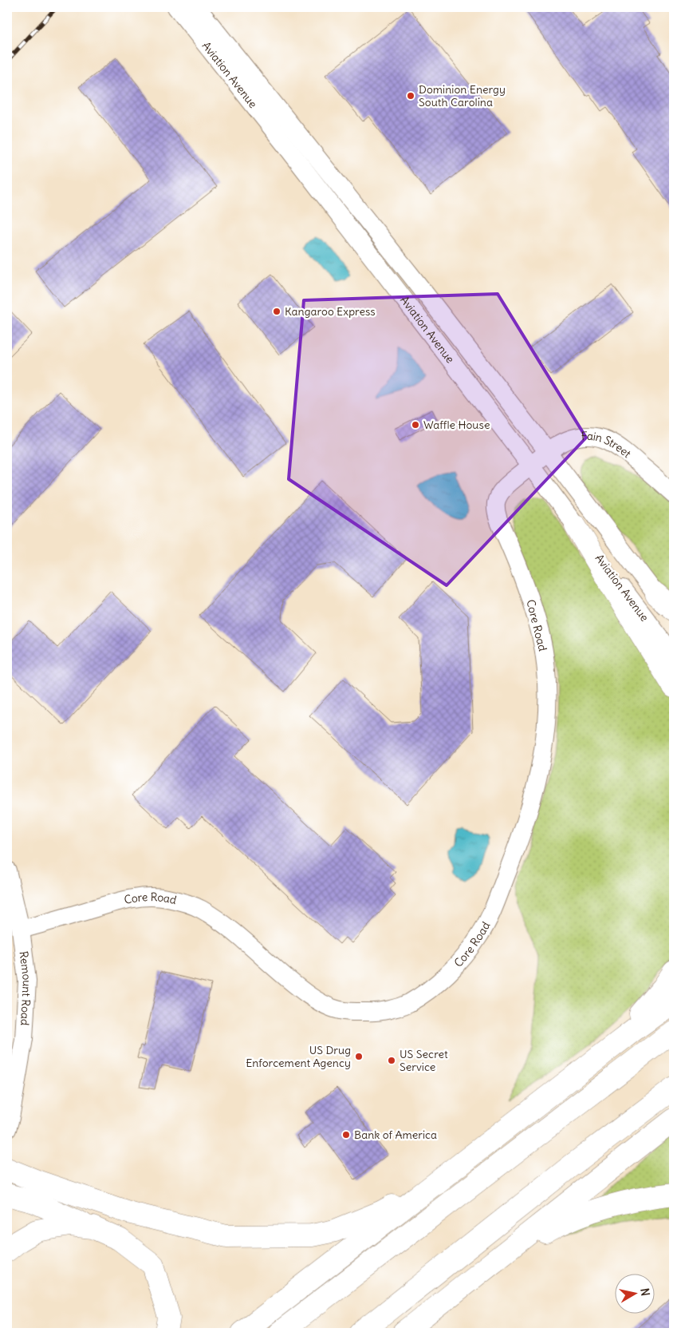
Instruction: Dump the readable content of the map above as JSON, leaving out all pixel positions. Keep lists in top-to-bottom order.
{
  "streets": {
    "street": [
      "Aviation Avenue",
      "Fain Street",
      "Core Road",
      "Remount Road"
    ]
  },
  "crossings": [
    ["Aviation Avenue", "Fain Street"],
    ["Aviation Avenue", "Core Road"],
    ["Fain Street", "Core Road"],
    ["Core Road", "Remount Road"]
  ],
  "places": [
    "Dominion Energy South Carolina",
    "Kangaroo Express",
    "Waffle House",
    "US Drug Enforcement Agency",
    "US Secret Service",
    "Bank of America"
  ],
  "north": "right"
}
